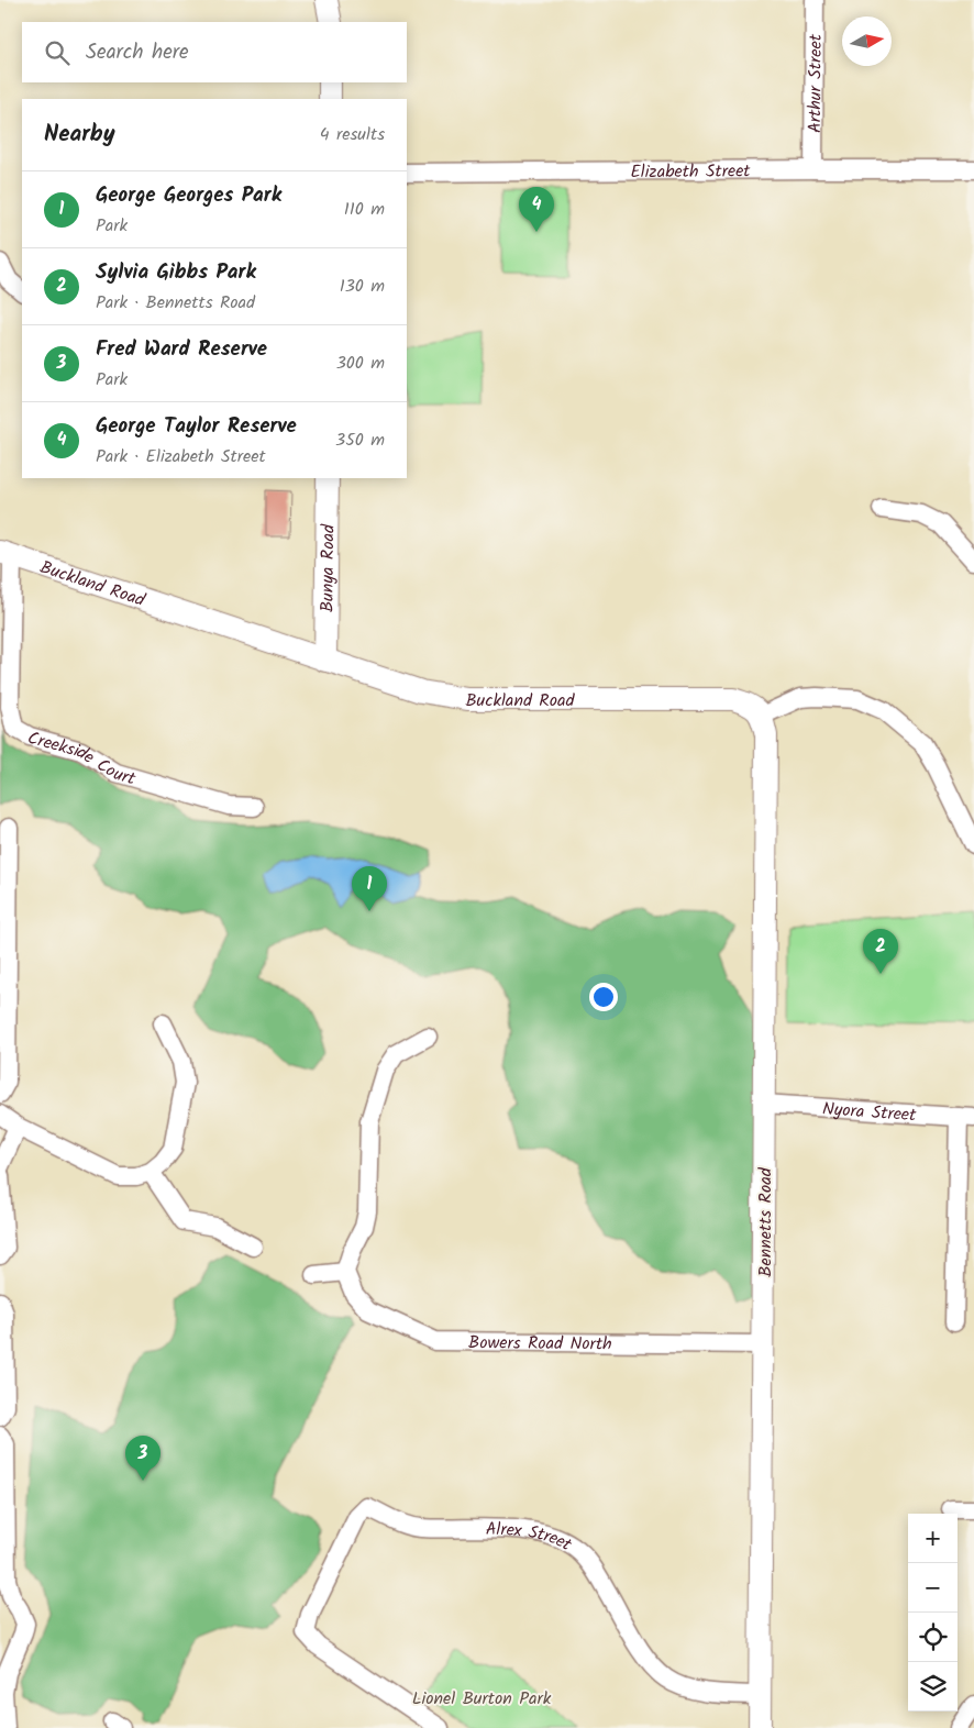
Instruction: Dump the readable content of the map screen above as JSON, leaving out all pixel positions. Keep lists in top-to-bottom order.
{
  "streets": {
    "street": [
      "Arthur Street",
      "Elizabeth Street",
      "Bunya Road",
      "Buckland Road",
      "Creekside Court",
      "Nyora Street",
      "Bennetts Road",
      "Bowers Road North",
      "Alrex Street"
    ]
  },
  "crossings": [
    ["Arthur Street", "Elizabeth Street"],
    ["Bunya Road", "Buckland Road"],
    ["Buckland Road", "Creekside Court"],
    ["Buckland Road", "Bennetts Road"],
    ["Nyora Street", "Bennetts Road"],
    ["Bennetts Road", "Bowers Road North"],
    ["Bennetts Road", "Alrex Street"]
  ],
  "parks": ["Lionel Burton Park"],
  "north": "right",
  "page": {
    "search": "Search here",
    "heading": ["Nearby", "4 results"],
    "list": [
      {
        "mark": "1",
        "name": "George Georges Park",
        "note": "Park",
        "value": "110 m"
      },
      {
        "mark": "2",
        "name": "Sylvia Gibbs Park",
        "note": "Park · Bennetts Road",
        "value": "130 m"
      },
      {
        "mark": "3",
        "name": "Fred Ward Reserve",
        "note": "Park",
        "value": "300 m"
      },
      {
        "mark": "4",
        "name": "George Taylor Reserve",
        "note": "Park · Elizabeth Street",
        "value": "350 m"
      }
    ],
    "pins": [
      "4",
      "1",
      "2",
      "3"
    ],
    "map_buttons": ["+", "−"]
  }
}
